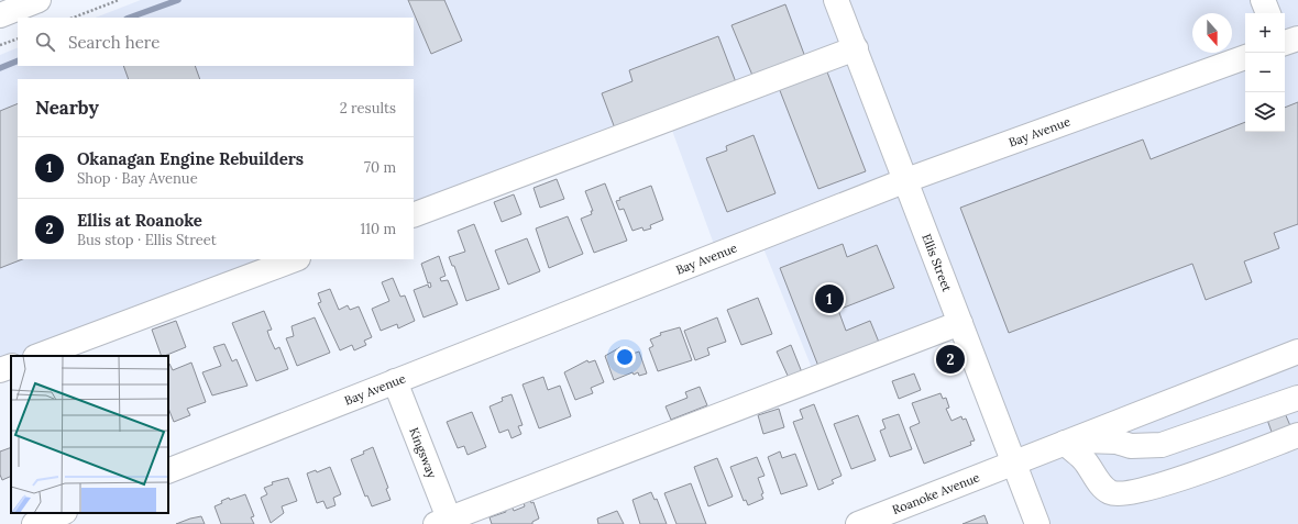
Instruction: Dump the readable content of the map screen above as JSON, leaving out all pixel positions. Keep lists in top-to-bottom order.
{
  "streets": {
    "street": [
      "Bay Avenue",
      "Ellis Street",
      "Kingsway",
      "Roanoke Avenue"
    ]
  },
  "crossings": [
    ["Bay Avenue", "Ellis Street"],
    ["Bay Avenue", "Kingsway"],
    ["Ellis Street", "Roanoke Avenue"]
  ],
  "north": "bottom",
  "page": {
    "map_buttons": ["+", "−"],
    "search": "Search here",
    "heading": ["Nearby", "2 results"],
    "list": [
      {
        "mark": "1",
        "name": "Okanagan Engine Rebuilders",
        "note": "Shop · Bay Avenue",
        "value": "70 m"
      },
      {
        "mark": "2",
        "name": "Ellis at Roanoke",
        "note": "Bus stop · Ellis Street",
        "value": "110 m"
      }
    ],
    "pins": ["1", "2"]
  }
}
